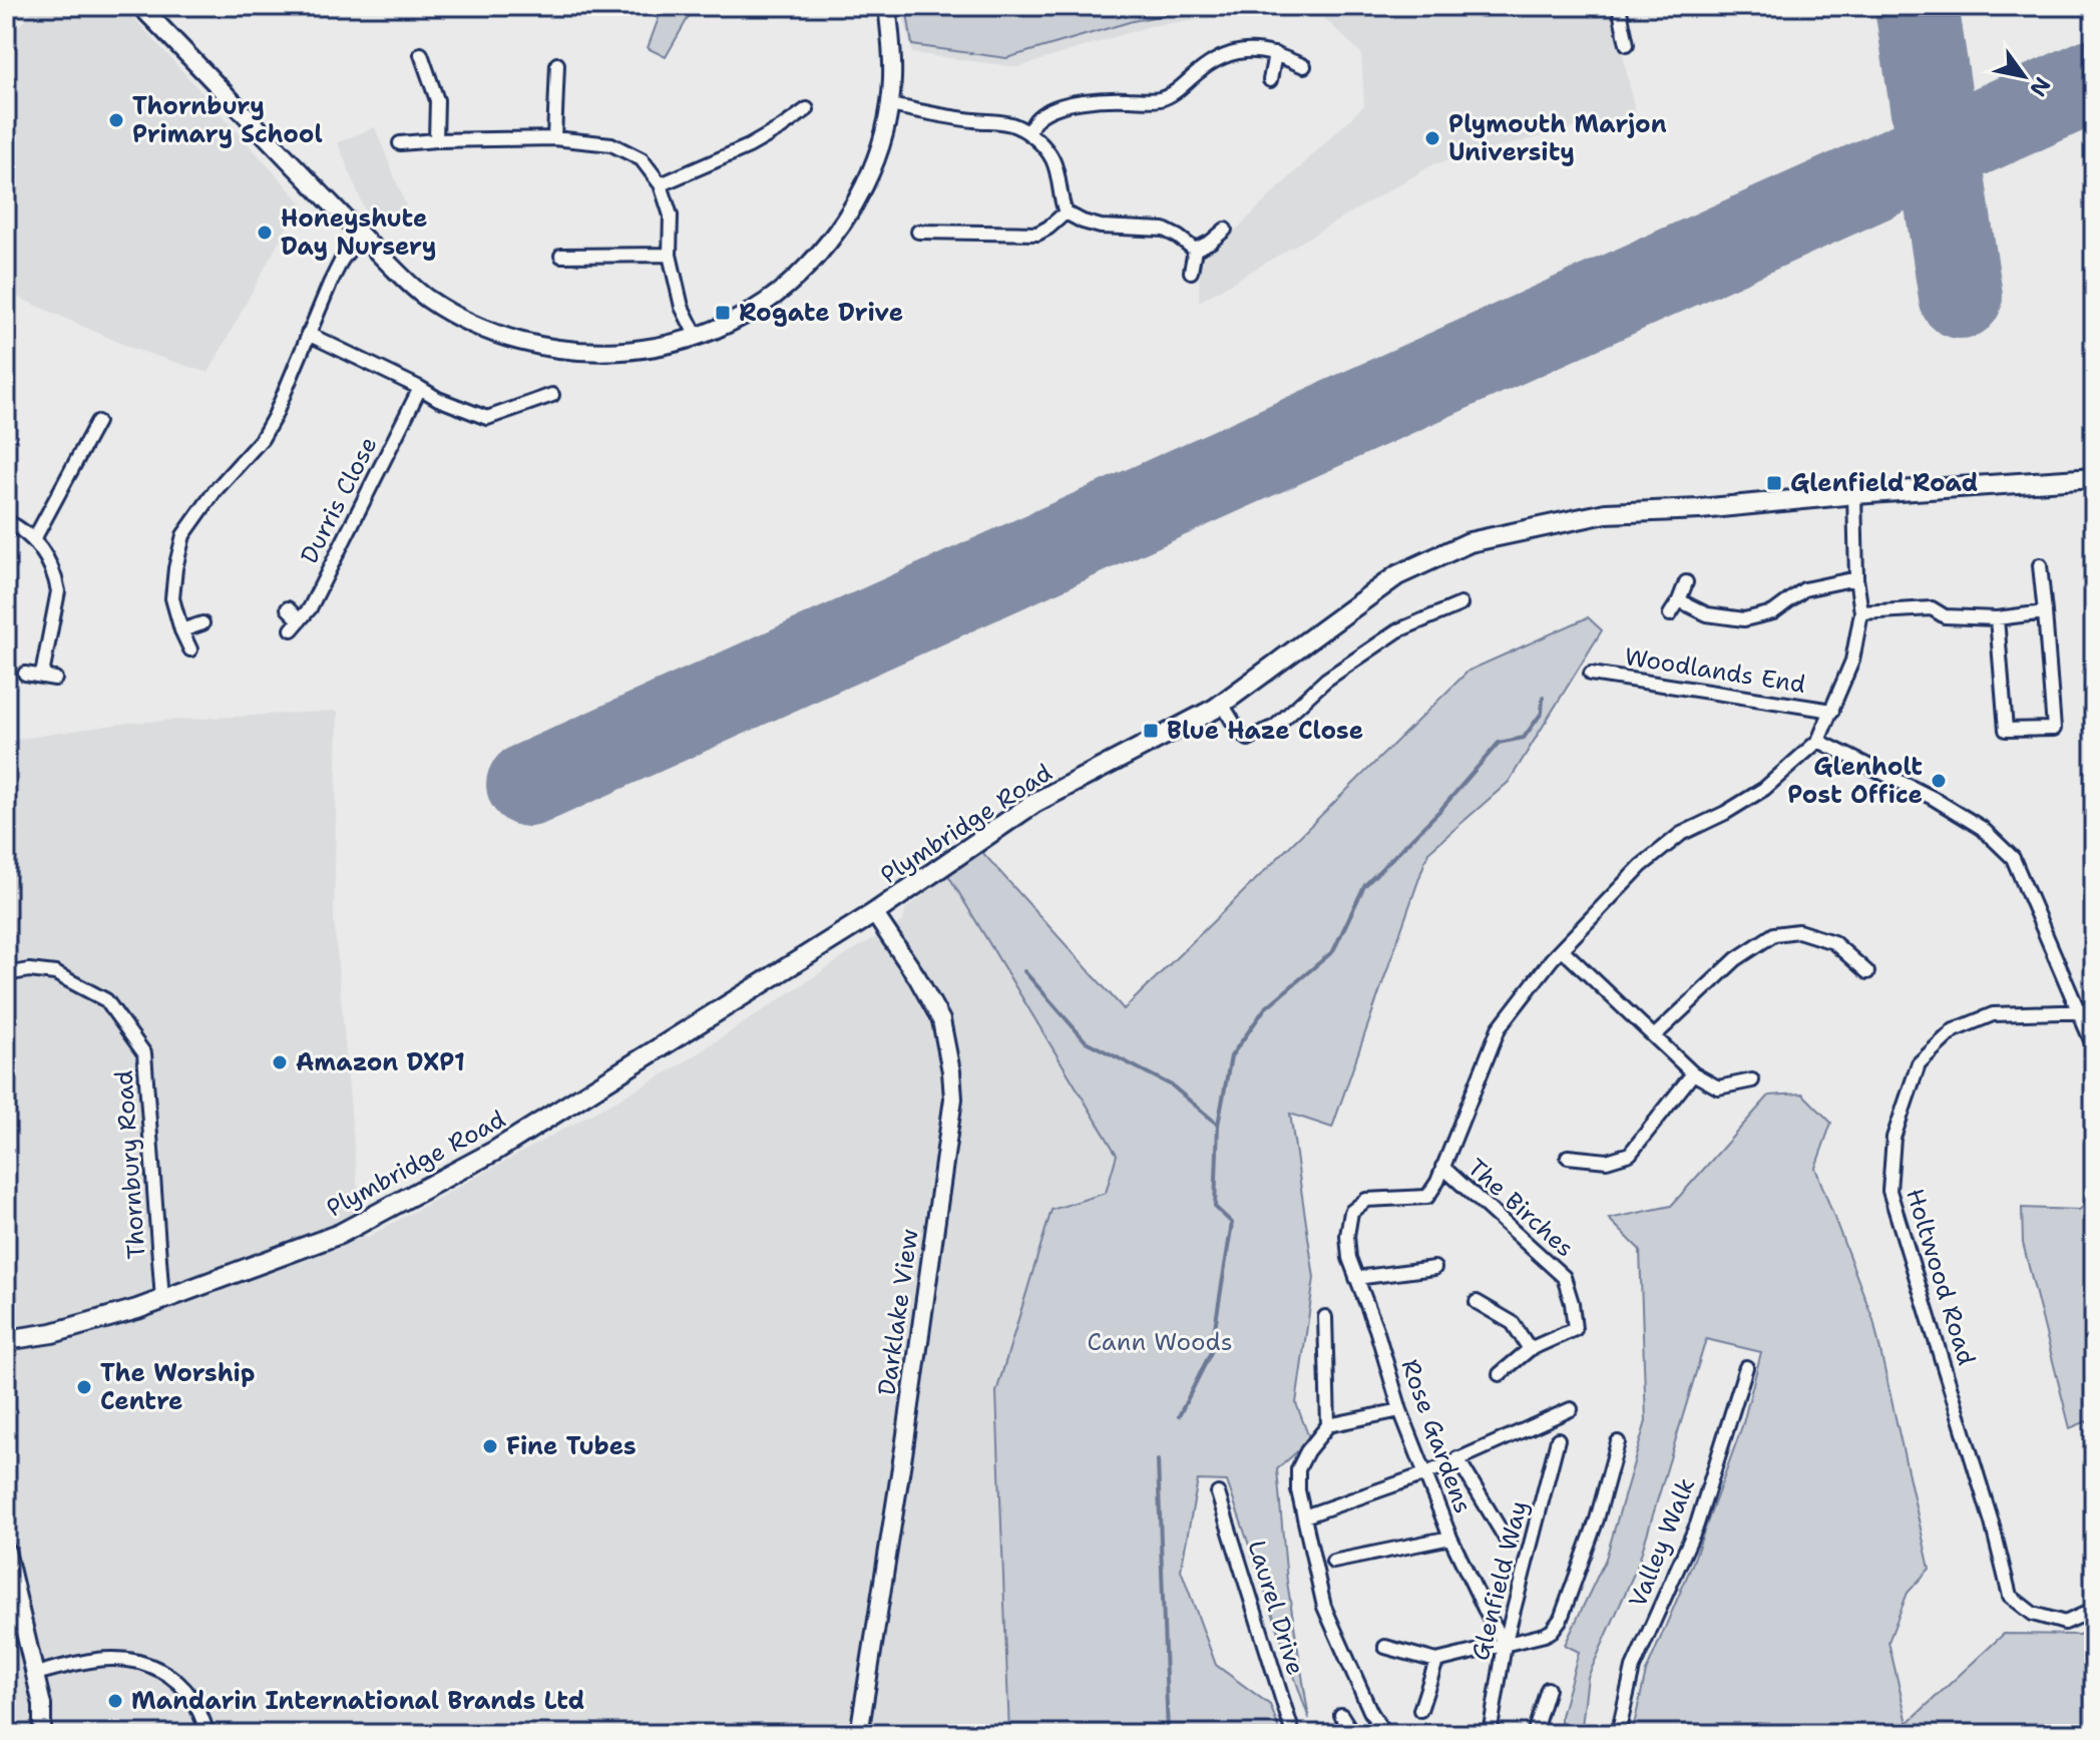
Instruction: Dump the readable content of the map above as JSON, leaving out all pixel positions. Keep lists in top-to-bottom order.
{
  "streets": {
    "main road": ["Plymbridge Road"],
    "street": [
      "Durris Close",
      "Woodlands End",
      "Thornbury Road",
      "The Birches",
      "Holtwood Road",
      "Darklake View",
      "Rose Gardens",
      "Valley Walk",
      "Glenfield Way",
      "Laurel Drive"
    ]
  },
  "crossings": [
    ["Plymbridge Road", "Thornbury Road"],
    ["Plymbridge Road", "Darklake View"],
    ["The Birches", "Rose Gardens"],
    ["Rose Gardens", "Glenfield Way"]
  ],
  "parks": ["Cann Woods"],
  "places": {
    "other": [
      "Thornbury Primary School",
      "Plymouth Marjon University",
      "Honeyshute Day Nursery",
      "Glenholt Post Office",
      "Amazon DXP1",
      "The Worship Centre",
      "Fine Tubes",
      "Mandarin International Brands Ltd"
    ],
    "transit": ["Rogate Drive", "Glenfield Road", "Blue Haze Close"]
  },
  "north": "bottom right"
}
